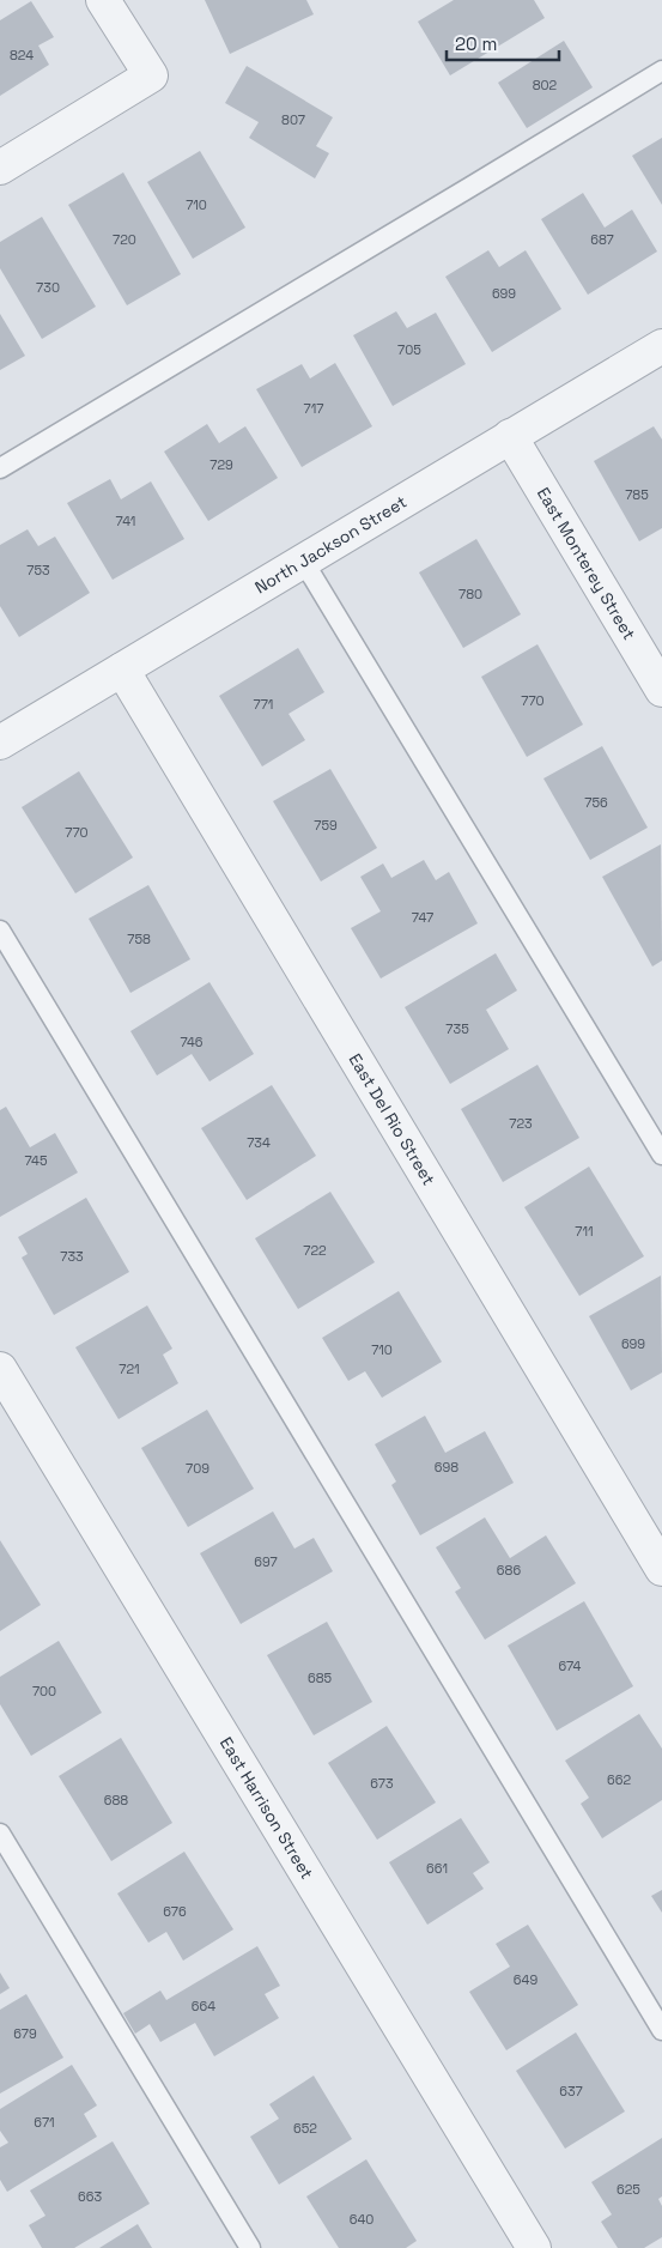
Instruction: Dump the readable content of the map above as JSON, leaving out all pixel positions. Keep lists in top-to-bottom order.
{
  "streets": {
    "street": [
      "North Jackson Street",
      "East Monterey Street",
      "East Del Rio Street",
      "East Harrison Street"
    ]
  },
  "crossings": [
    ["North Jackson Street", "East Monterey Street"],
    ["North Jackson Street", "East Del Rio Street"]
  ],
  "house_numbers": [
    "824",
    "802",
    "807",
    "710",
    "720",
    "687",
    "730",
    "699",
    "705",
    "717",
    "729",
    "785",
    "741",
    "753",
    "780",
    "770",
    "771",
    "756",
    "759",
    "770",
    "747",
    "758",
    "735",
    "746",
    "723",
    "734",
    "745",
    "711",
    "722",
    "733",
    "699",
    "710",
    "721",
    "698",
    "709",
    "697",
    "686",
    "674",
    "685",
    "700",
    "662",
    "673",
    "688",
    "661",
    "676",
    "649",
    "664",
    "679",
    "637",
    "671",
    "652",
    "625",
    "663",
    "640"
  ],
  "scale_bar": "20 m"
}
